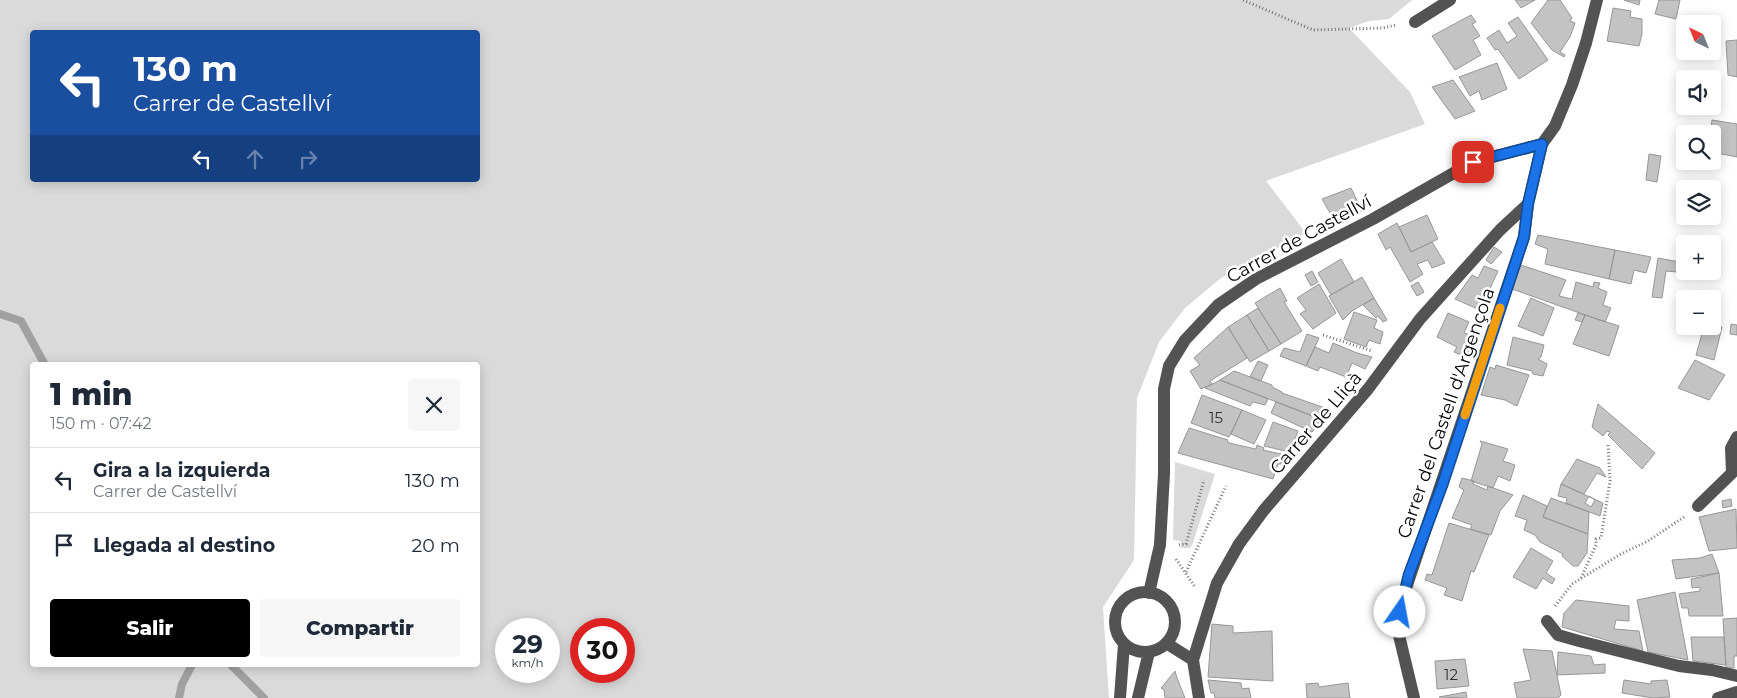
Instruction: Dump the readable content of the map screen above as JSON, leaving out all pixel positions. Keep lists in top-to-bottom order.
{
  "streets": {
    "street": ["Carrer de Castellví", "Carrer del Castell d'Argençola", "Carrer de Lliçà"]
  },
  "crossings": [
    ["Carrer de Castellví", "Carrer del Castell d'Argençola"],
    ["Carrer del Castell d'Argençola", "Carrer de Lliçà"]
  ],
  "house_numbers": ["15", "12"],
  "north": "top left",
  "page": {
    "map_buttons": ["+", "−"],
    "turn": ["130 m", "Carrer de Castellví"],
    "heading": ["1 min", "150 m · 07:42"],
    "list": [
      {
        "name": "Gira a la izquierda",
        "note": "Carrer de Castellví",
        "value": "130 m"
      },
      {
        "name": "Llegada al destino",
        "value": "20 m"
      }
    ],
    "buttons": ["Salir", "Compartir"],
    "speed": "29 km/h",
    "limit": "30"
  }
}
